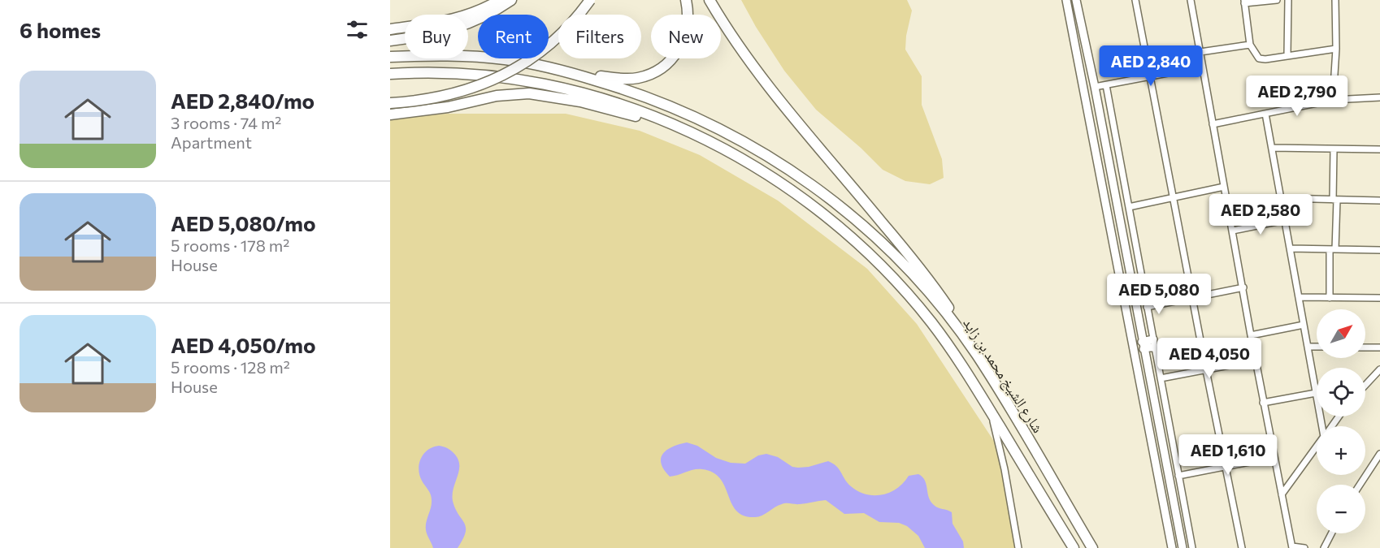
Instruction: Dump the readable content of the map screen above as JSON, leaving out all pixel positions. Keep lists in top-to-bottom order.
{
  "streets": {
    "highway": ["شارع الشيخ محمد بن زايد"]
  },
  "north": "top right",
  "page": {
    "heading": "6 homes",
    "chip": [
      "Buy",
      "Rent",
      "Filters",
      "New"
    ],
    "price": [
      "AED 2,840",
      "AED 2,790",
      "AED 2,580",
      "AED 5,080",
      "AED 4,050",
      "AED 1,610"
    ],
    "list": [
      {
        "name": "AED 2,840/mo",
        "note": "3 rooms · 74 m² · Apartment"
      },
      {
        "name": "AED 5,080/mo",
        "note": "5 rooms · 178 m² · House"
      },
      {
        "name": "AED 4,050/mo",
        "note": "5 rooms · 128 m² · House"
      }
    ],
    "map_buttons": ["+", "−"]
  }
}
